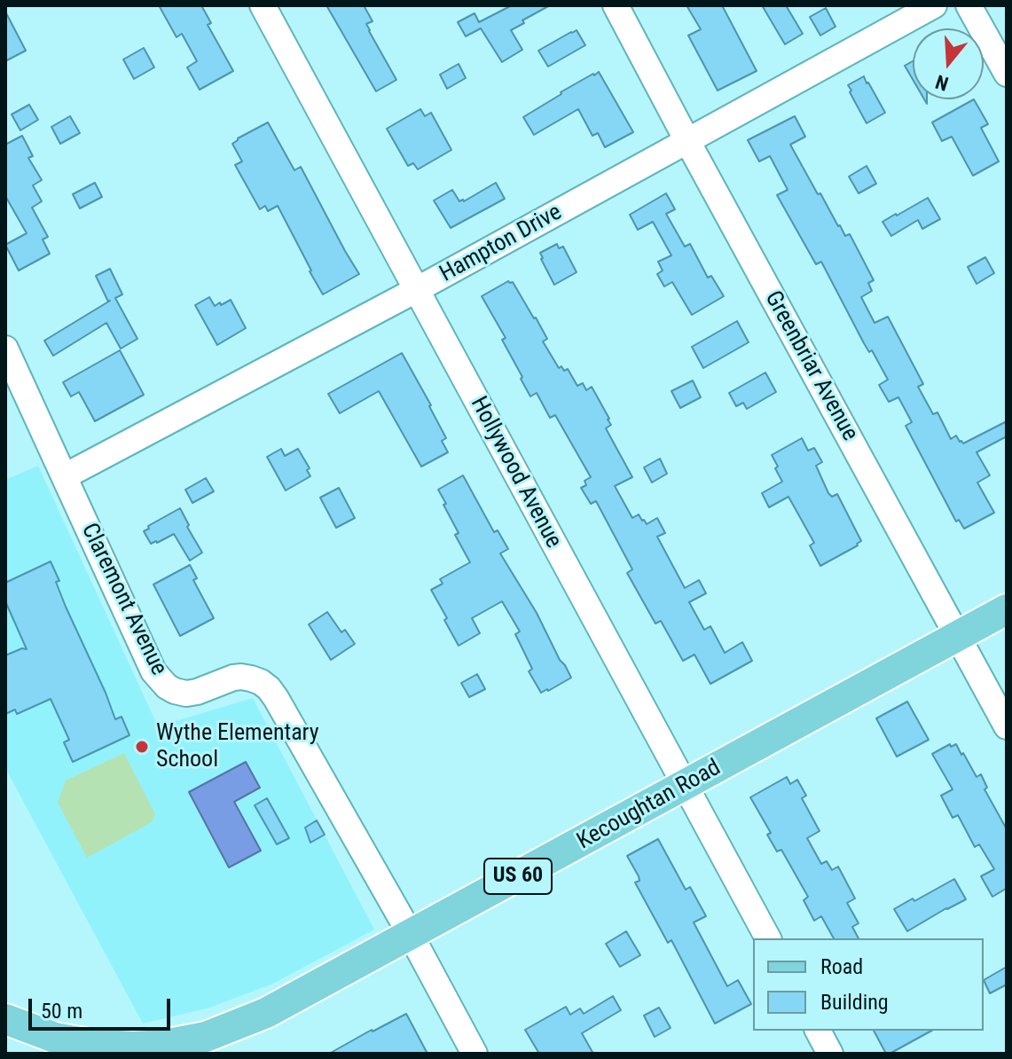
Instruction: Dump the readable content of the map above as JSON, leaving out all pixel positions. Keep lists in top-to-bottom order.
{
  "streets": {
    "main road": ["Kecoughtan Road", "US 60"],
    "street": [
      "Hampton Drive",
      "Greenbriar Avenue",
      "Hollywood Avenue",
      "Claremont Avenue"
    ]
  },
  "crossings": [
    ["Hampton Drive", "Greenbriar Avenue"],
    ["Hampton Drive", "Hollywood Avenue"],
    ["Hampton Drive", "Claremont Avenue"],
    ["Greenbriar Avenue", "Kecoughtan Road"],
    ["Hollywood Avenue", "Kecoughtan Road"],
    ["Claremont Avenue", "Kecoughtan Road"]
  ],
  "places": ["Wythe Elementary School"],
  "legend": ["Road", "Building"],
  "scale_bar": "50 m",
  "north": "bottom"
}
